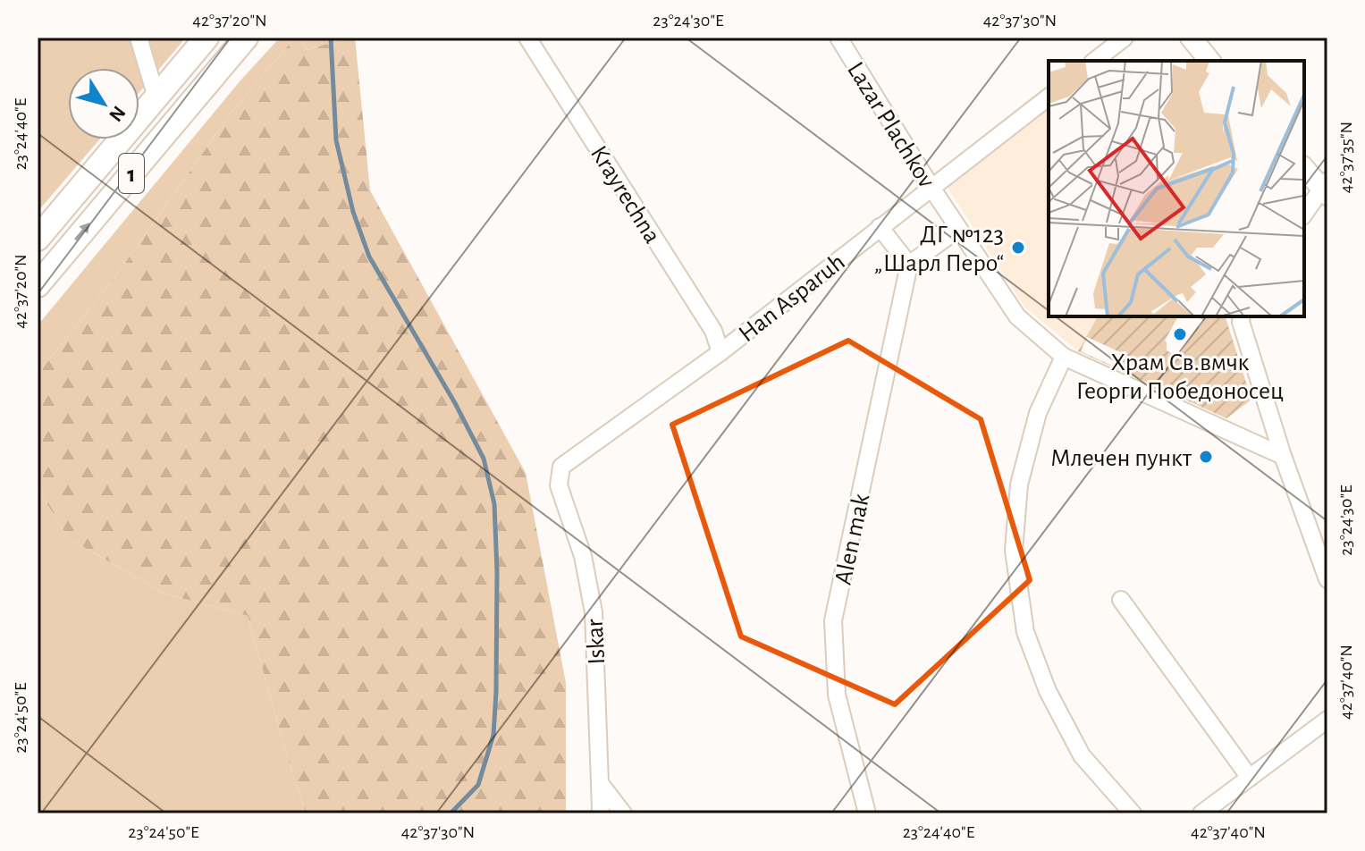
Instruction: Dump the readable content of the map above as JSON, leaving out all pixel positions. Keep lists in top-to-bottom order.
{
  "streets": {
    "highway": ["1"],
    "street": [
      "Lazar Plachkov",
      "Krayrechna",
      "Han Asparuh",
      "Alen mak",
      "Iskar"
    ]
  },
  "crossings": [
    ["Lazar Plachkov", "Han Asparuh"],
    ["Krayrechna", "Han Asparuh"],
    ["Han Asparuh", "Iskar"]
  ],
  "places": ["ДГ №123 „Шарл Перо“", "Храм Св.вмчк Георги Победоносец", "Млечен пункт"],
  "north": "bottom right",
  "coordinates": [
    "42°37'20\"N",
    "23°24'30\"E",
    "42°37'30\"N",
    "23°24'40\"E",
    "42°37'35\"N",
    "42°37'40\"N",
    "23°24'50\"E"
  ]
}
